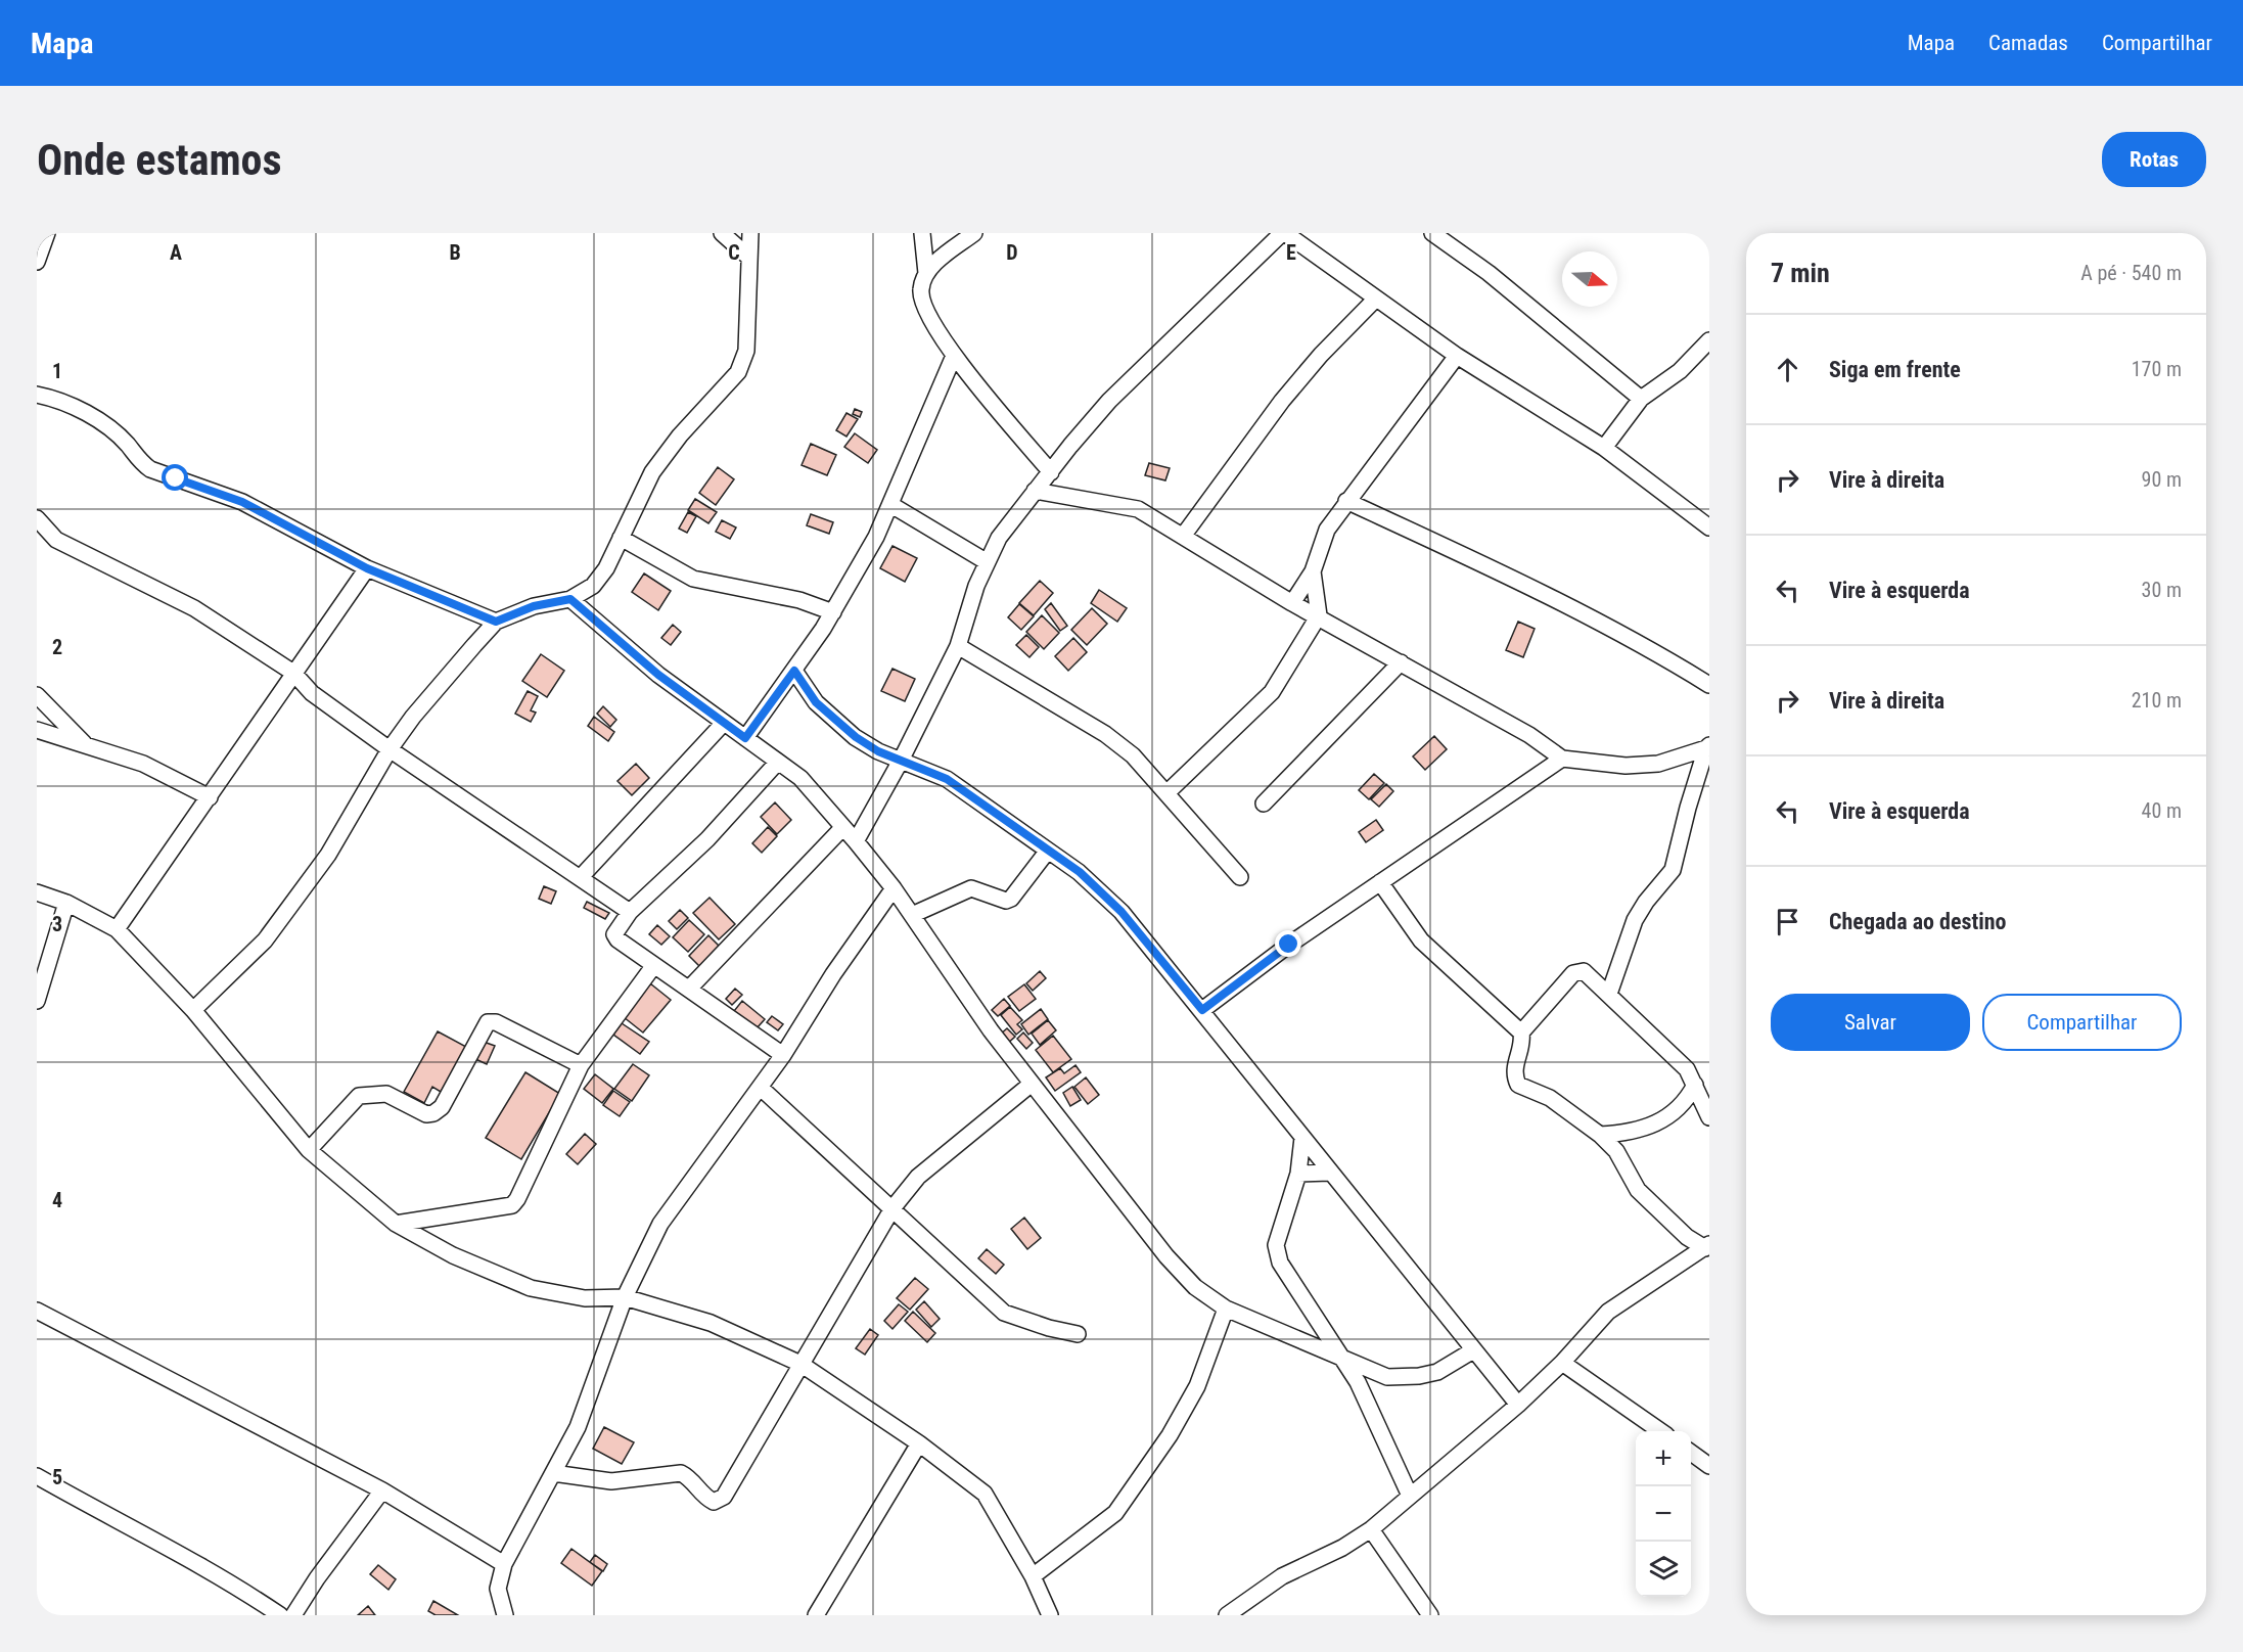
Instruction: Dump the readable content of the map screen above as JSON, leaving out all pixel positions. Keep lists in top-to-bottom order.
{
  "north": "right",
  "page": {
    "header": "Mapa",
    "nav": ["Mapa", "Camadas", "Compartilhar"],
    "buttons": [
      "Rotas",
      ["Salvar", "Compartilhar"]
    ],
    "title": "Onde estamos",
    "heading": ["7 min", "A pé · 540 m"],
    "list": [
      ["Siga em frente", "170 m"],
      ["Vire à direita", "90 m"],
      ["Vire à esquerda", "30 m"],
      ["Vire à direita", "210 m"],
      ["Vire à esquerda", "40 m"],
      "Chegada ao destino"
    ],
    "map_buttons": ["+", "−"]
  },
  "grid": {
    "columns": [
      "A",
      "B",
      "C",
      "D",
      "E"
    ],
    "rows": [
      "1",
      "2",
      "3",
      "4",
      "5"
    ]
  }
}
